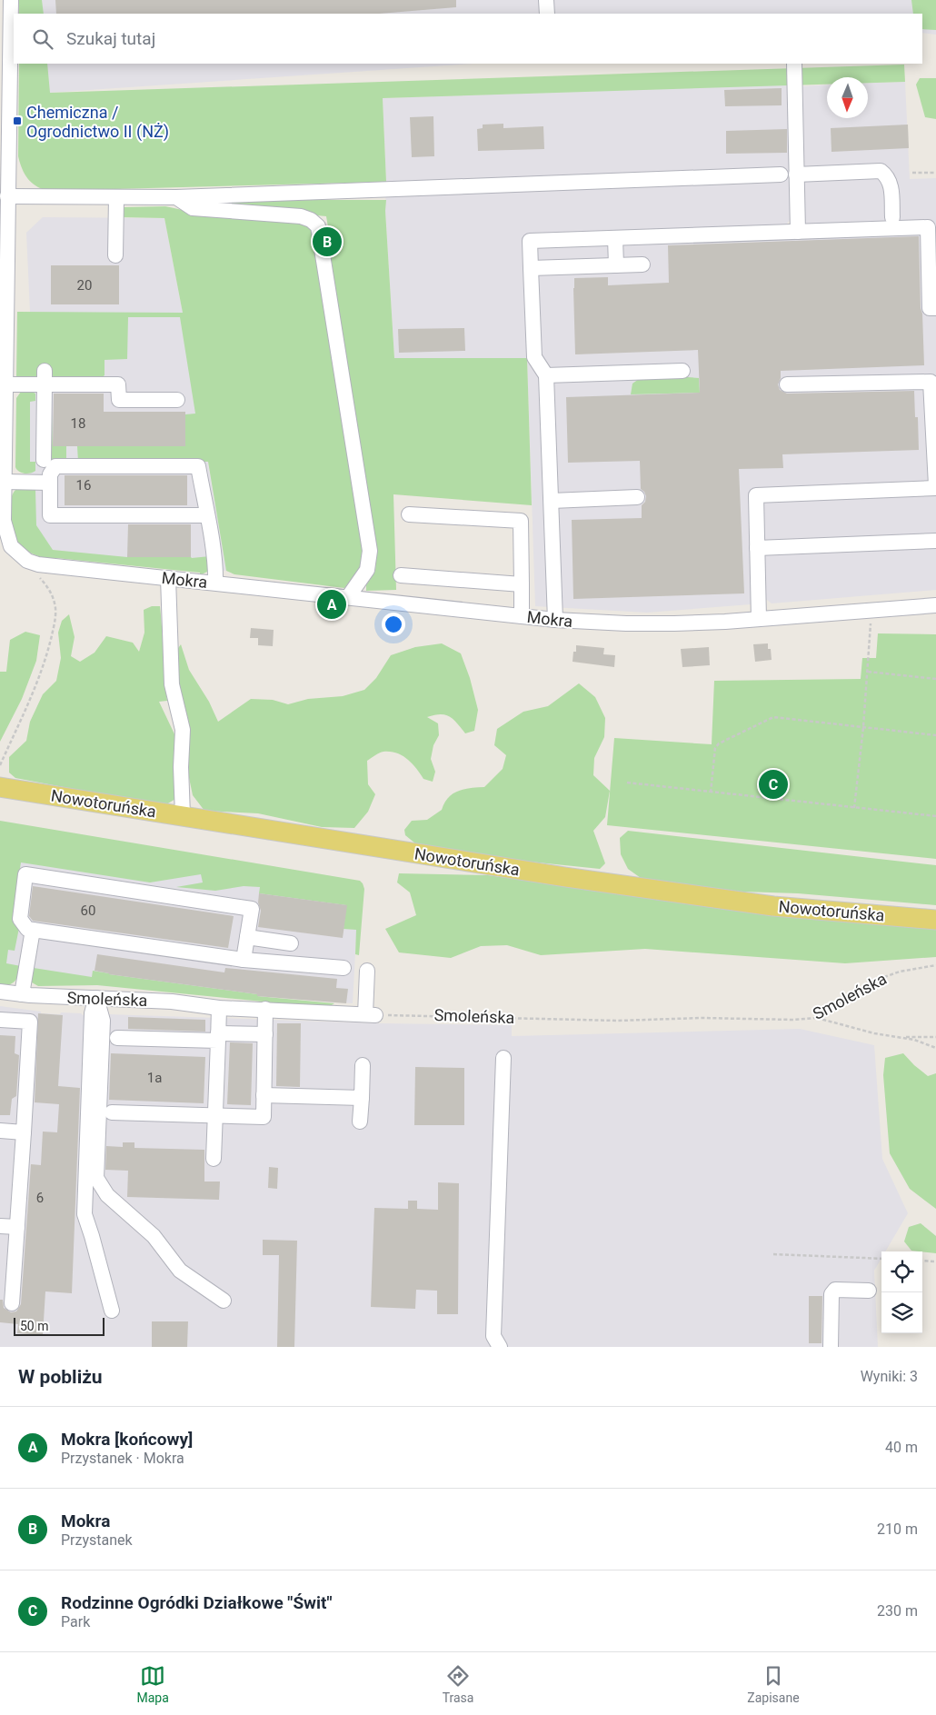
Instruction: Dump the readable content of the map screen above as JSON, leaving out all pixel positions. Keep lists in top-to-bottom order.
{
  "streets": {
    "main road": ["Nowotoruńska"],
    "street": ["Mokra", "Smoleńska"]
  },
  "places": {
    "transit": ["Chemiczna / Ogrodnictwo II (NŻ)"]
  },
  "house_numbers": [
    "20",
    "18",
    "16",
    "60",
    "1a",
    "6"
  ],
  "scale_bar": "50 m",
  "north": "bottom",
  "page": {
    "search": "Szukaj tutaj",
    "pins": ["B", "A", "C"],
    "scale": "50 m",
    "heading": ["W pobliżu", "Wyniki: 3"],
    "list": [
      {
        "mark": "A",
        "name": "Mokra [końcowy]",
        "note": "Przystanek · Mokra",
        "value": "40 m"
      },
      {
        "mark": "B",
        "name": "Mokra",
        "note": "Przystanek",
        "value": "210 m"
      },
      {
        "mark": "C",
        "name": "Rodzinne Ogródki Działkowe \"Świt\"",
        "note": "Park",
        "value": "230 m"
      }
    ],
    "nav": ["Mapa", "Trasa", "Zapisane"]
  }
}
